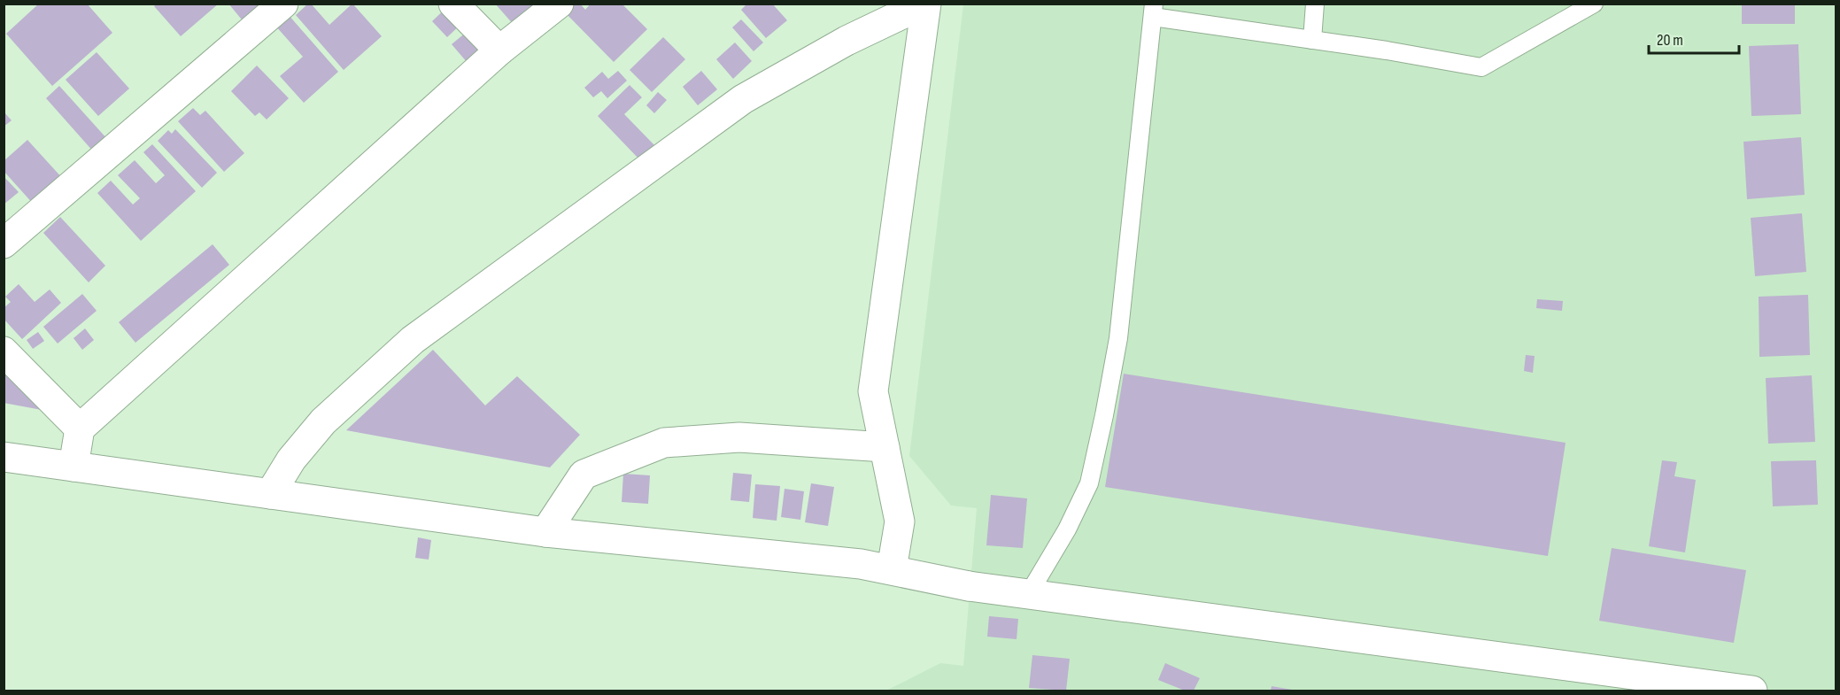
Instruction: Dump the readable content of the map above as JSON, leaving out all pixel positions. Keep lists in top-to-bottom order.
{
  "scale_bar": "20 m"
}
